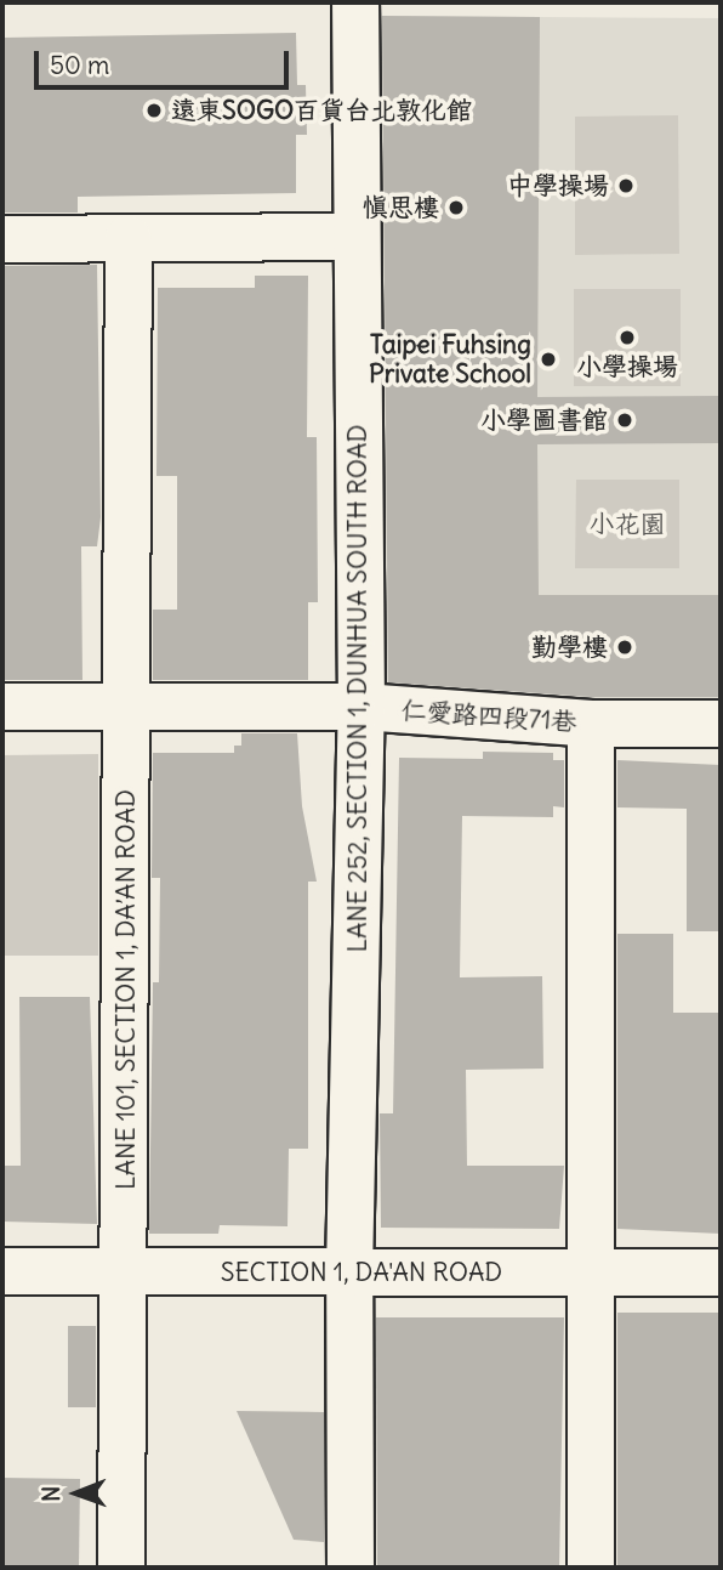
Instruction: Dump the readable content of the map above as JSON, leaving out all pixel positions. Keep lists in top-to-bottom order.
{
  "streets": {
    "street": [
      "LANE 252, SECTION 1, DUNHUA SOUTH ROAD",
      "仁愛路四段71巷",
      "LANE 101, SECTION 1, DA’AN ROAD",
      "SECTION 1, DA'AN ROAD"
    ]
  },
  "crossings": [
    ["LANE 252, SECTION 1, DUNHUA SOUTH ROAD", "仁愛路四段71巷"],
    ["LANE 252, SECTION 1, DUNHUA SOUTH ROAD", "SECTION 1, DA'AN ROAD"],
    ["仁愛路四段71巷", "LANE 101, SECTION 1, DA’AN ROAD"],
    ["LANE 101, SECTION 1, DA’AN ROAD", "SECTION 1, DA'AN ROAD"]
  ],
  "parks": ["小花園"],
  "places": [
    "遠東SOGO百貨台北敦化館",
    "中學操場",
    "慎思樓",
    "小學操場",
    "Taipei Fuhsing Private School",
    "小學圖書館",
    "勤學樓"
  ],
  "scale_bar": "50 m",
  "north": "left"
}
